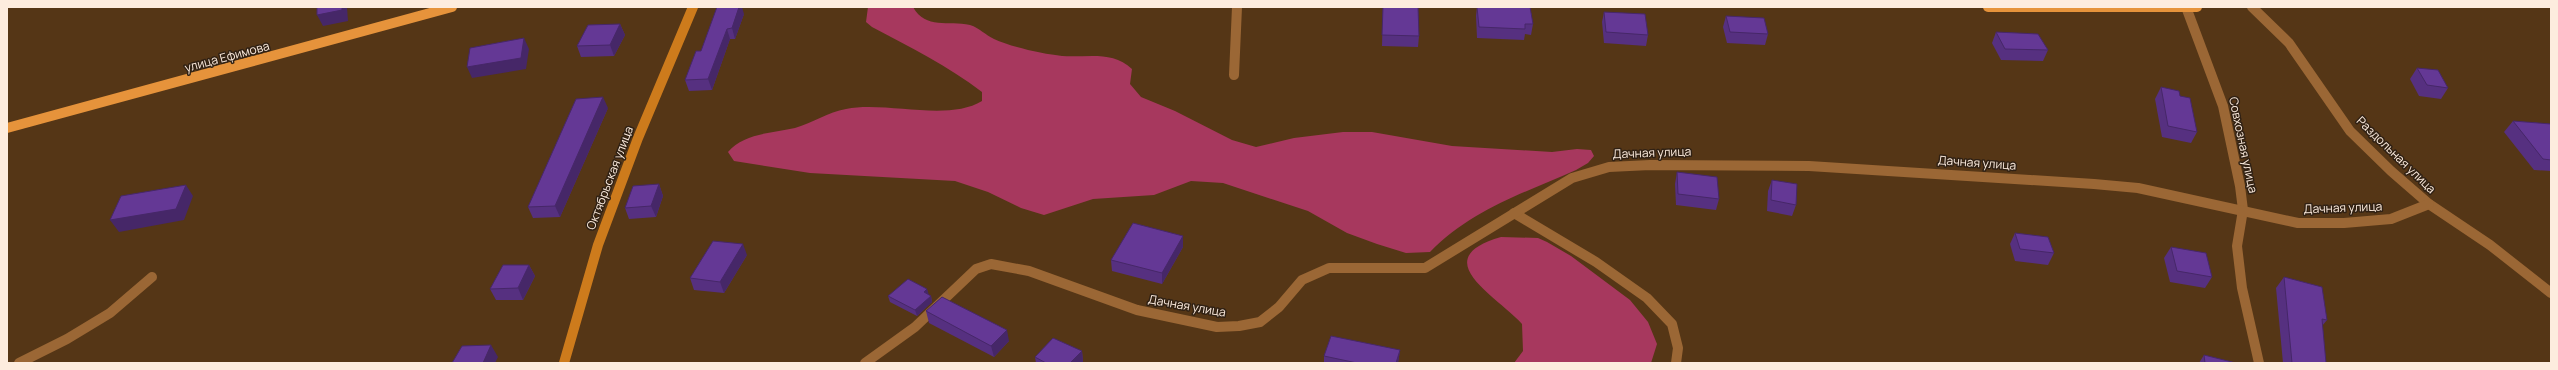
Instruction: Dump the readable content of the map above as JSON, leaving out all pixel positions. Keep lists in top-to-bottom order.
{
  "streets": {
    "main road": ["улица Ефимова"],
    "street": [
      "Совхозная улица",
      "Дачная улица",
      "Раздольная улица",
      "Октябрьская улица"
    ]
  },
  "crossings": [
    ["Совхозная улица", "Дачная улица"],
    ["Дачная улица", "Раздольная улица"]
  ]
}
